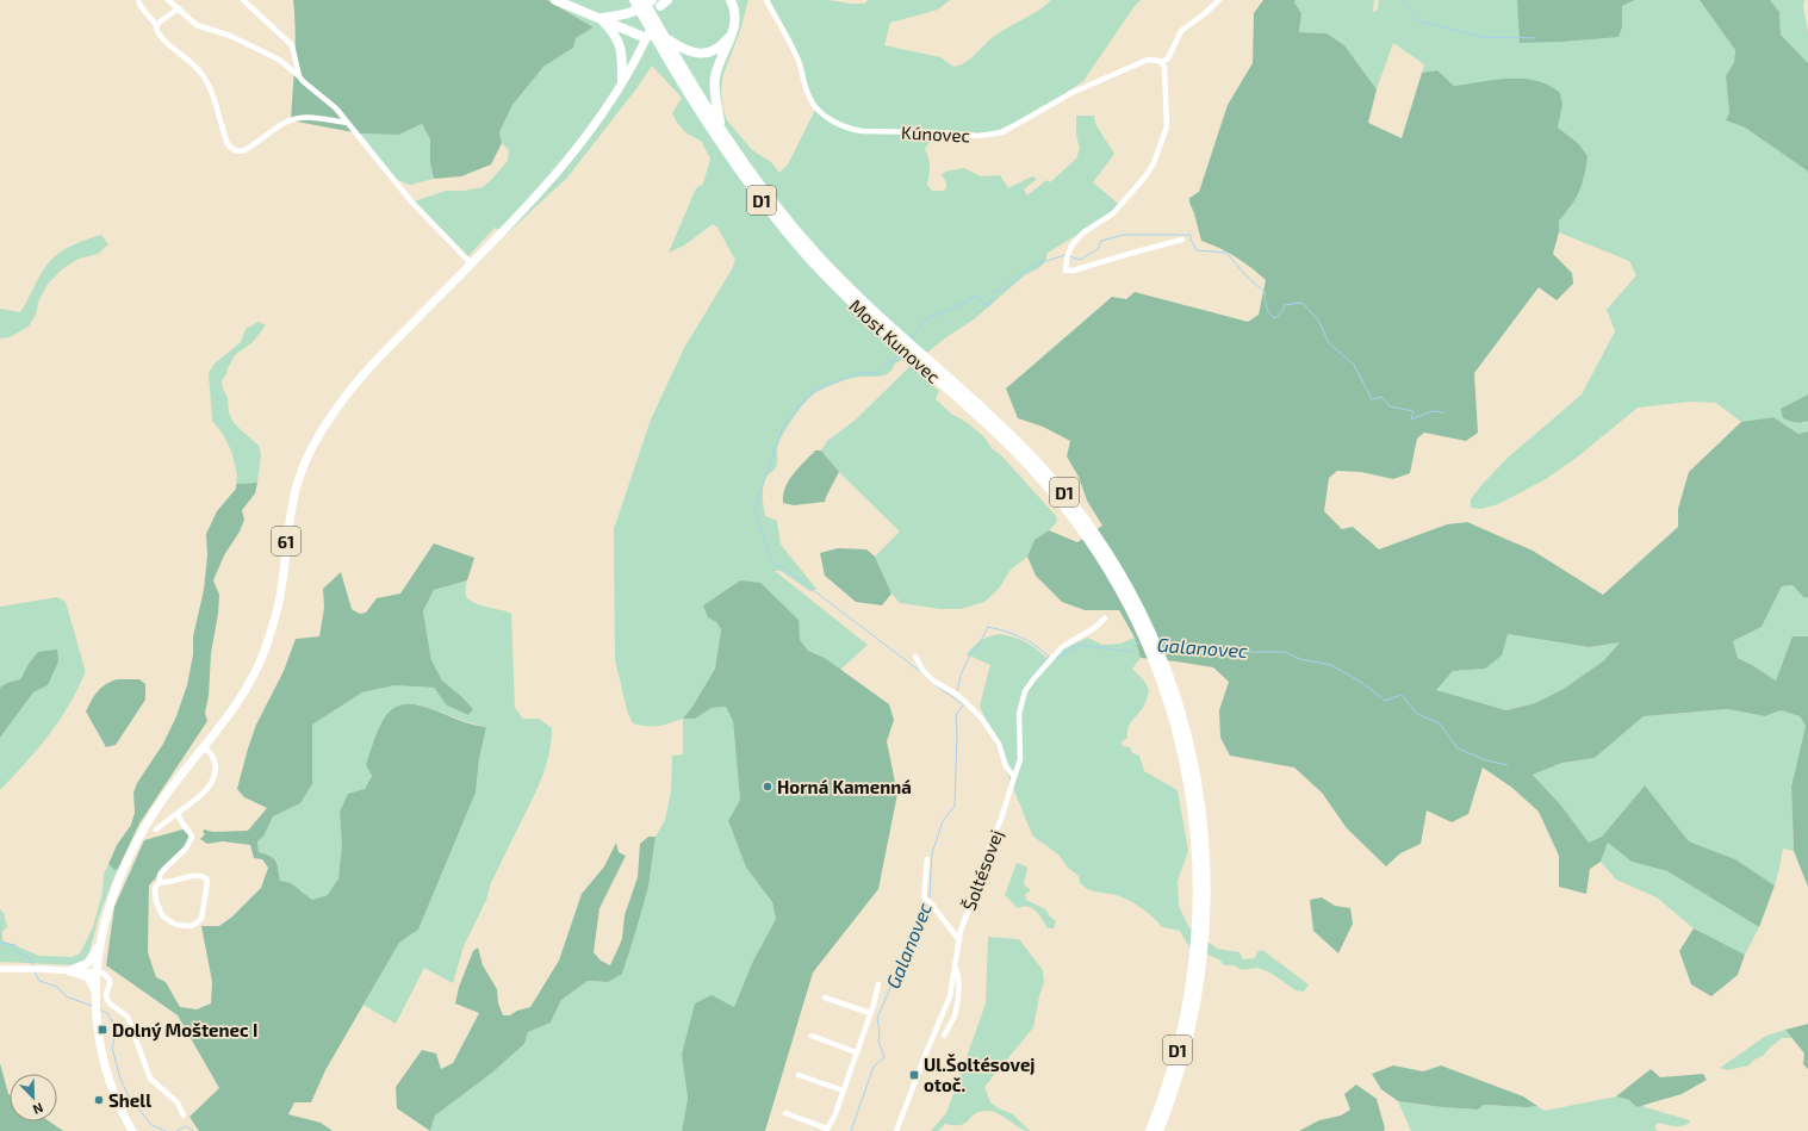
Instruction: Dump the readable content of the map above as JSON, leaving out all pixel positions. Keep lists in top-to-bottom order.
{
  "streets": {
    "highway": ["D1", "Most Kunovec"],
    "main road": ["61"],
    "street": ["Kúnovec", "Šoltésovej"]
  },
  "crossings": [
    ["D1", "Most Kunovec"]
  ],
  "water": ["Galanovec"],
  "places": {
    "other": ["Horná Kamenná", "Shell"],
    "transit": ["Dolný Moštenec I", "Ul.Šoltésovej otoč."]
  },
  "north": "bottom right"
}
